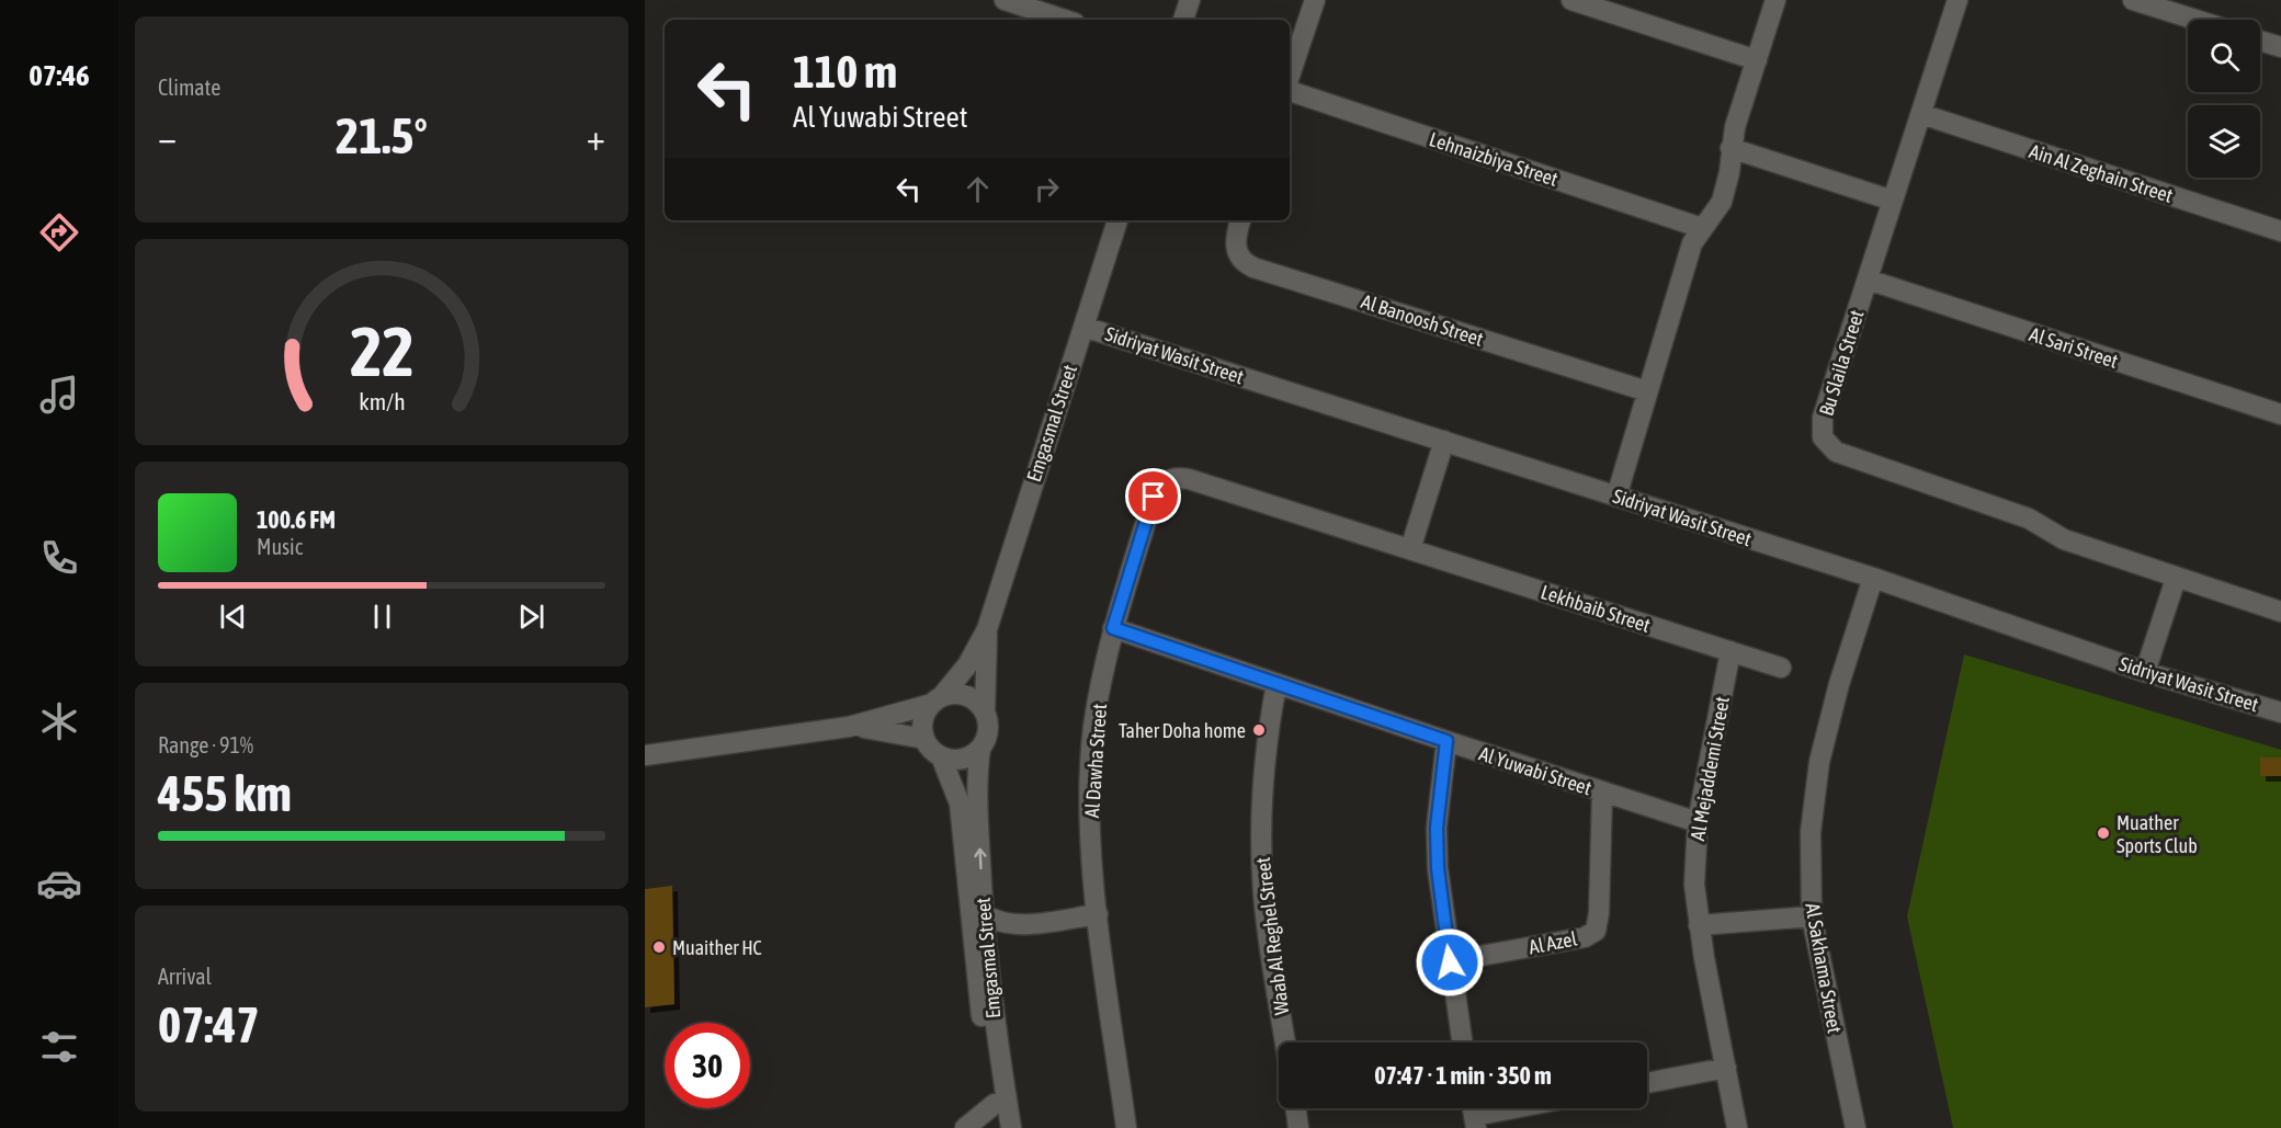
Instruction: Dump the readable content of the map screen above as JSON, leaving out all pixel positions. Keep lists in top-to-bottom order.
{
  "streets": {
    "street": [
      "Lehnaizbiya Street",
      "Ain Al Zeghain Street",
      "Al Banoosh Street",
      "Al Sari Street",
      "Sidriyat Wasit Street",
      "Bu Slaila Street",
      "Emgasmal Street",
      "Lekhbaib Street",
      "Al Dawha Street",
      "Al Mejaddemi Street",
      "Al Yuwabi Street",
      "Waab Al Reghel Street",
      "Al Azel",
      "Al Sakhama Street"
    ]
  },
  "crossings": [
    ["Ain Al Zeghain Street", "Bu Slaila Street"],
    ["Al Sari Street", "Bu Slaila Street"],
    ["Sidriyat Wasit Street", "Emgasmal Street"],
    ["Sidriyat Wasit Street", "Al Sakhama Street"],
    ["Lekhbaib Street", "Al Dawha Street"],
    ["Lekhbaib Street", "Al Mejaddemi Street"],
    ["Al Dawha Street", "Al Yuwabi Street"],
    ["Al Mejaddemi Street", "Al Yuwabi Street"],
    ["Al Yuwabi Street", "Waab Al Reghel Street"],
    ["Al Yuwabi Street", "Al Azel"]
  ],
  "places": ["Taher Doha home", "Muather Sports Club", "Muaither HC"],
  "page": {
    "tabs": "07:46",
    "tile": [
      "Climate",
      ["Range · 91%", "455 km"],
      ["Arrival", "07:47"]
    ],
    "turn": ["110 m", "Al Yuwabi Street"],
    "heat": ["−", "21.5°", "+"],
    "song": ["100.6 FM", "Music"],
    "limit": "30",
    "trip": "07:47 · 1 min · 350 m",
    "gauge": ["22", "km/h"]
  }
}
